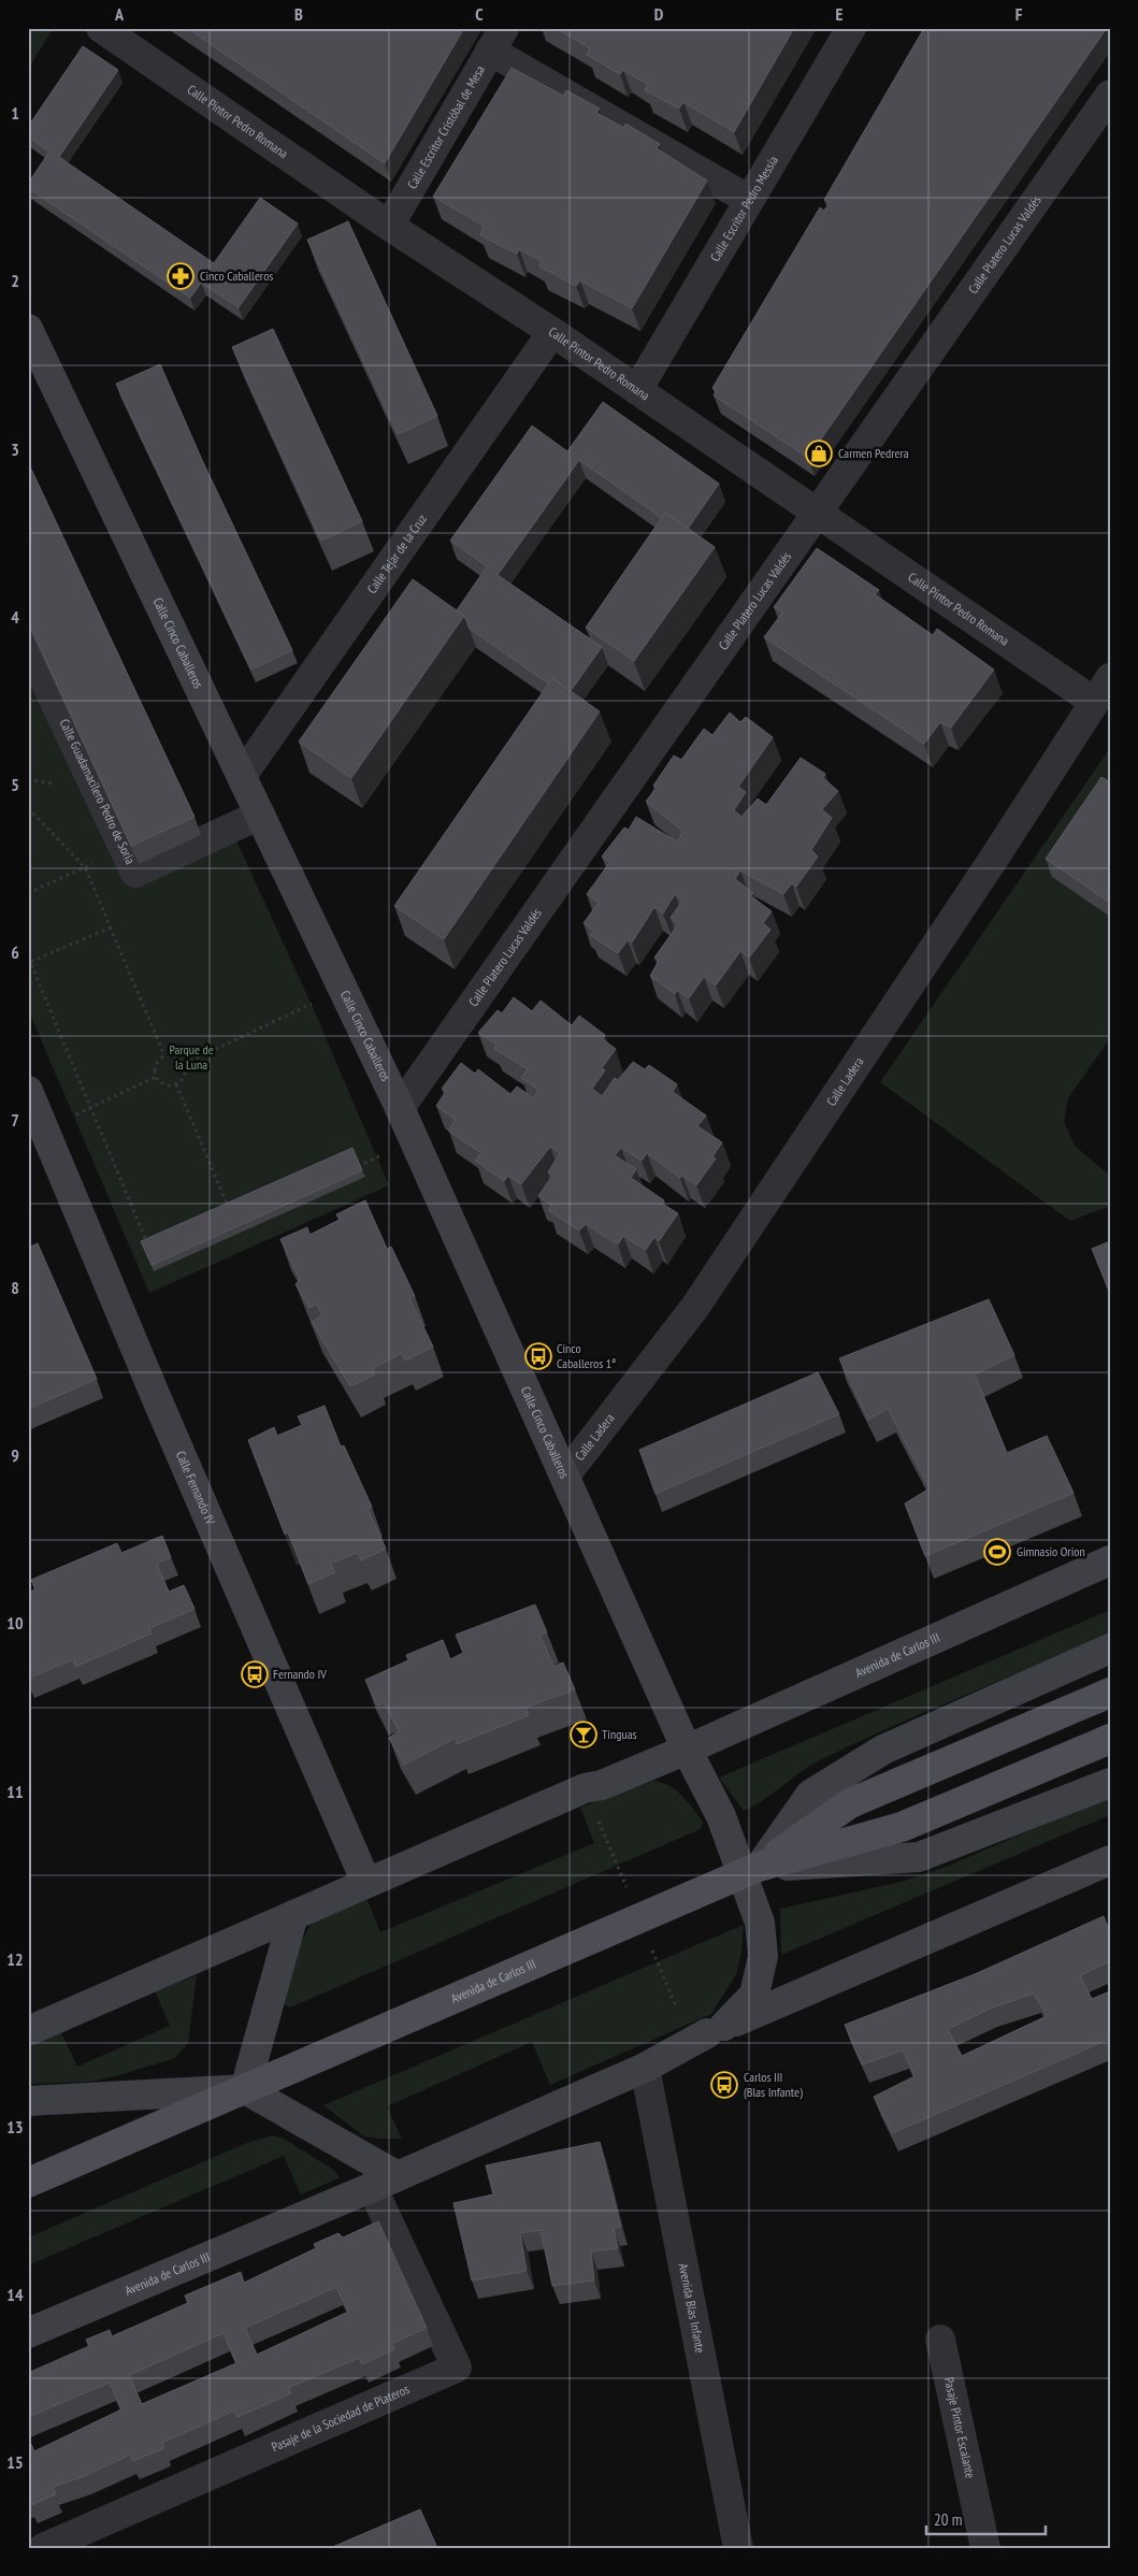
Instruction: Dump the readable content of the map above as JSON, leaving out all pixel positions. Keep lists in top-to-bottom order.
{
  "streets": {
    "main road": ["Avenida de Carlos III"],
    "street": [
      "Calle Pintor Pedro Romana",
      "Calle Escritor Cristóbal de Mesa",
      "Calle Escritor Pedro Messía",
      "Calle Platero Lucas Valdés",
      "Calle Tejar de la Cruz",
      "Calle Cinco Caballeros",
      "Calle Guadamacilero Pedro de Soria",
      "Calle Ladera",
      "Calle Fernando IV",
      "Avenida Blas Infante",
      "Pasaje de la Sociedad de Plateros",
      "Pasaje Pintor Escalante"
    ]
  },
  "crossings": [
    ["Calle Pintor Pedro Romana", "Calle Escritor Cristóbal de Mesa"],
    ["Calle Pintor Pedro Romana", "Calle Escritor Pedro Messía"],
    ["Calle Pintor Pedro Romana", "Calle Platero Lucas Valdés"],
    ["Calle Pintor Pedro Romana", "Calle Tejar de la Cruz"],
    ["Calle Pintor Pedro Romana", "Calle Ladera"],
    ["Calle Platero Lucas Valdés", "Calle Cinco Caballeros"],
    ["Calle Tejar de la Cruz", "Calle Cinco Caballeros"],
    ["Calle Cinco Caballeros", "Calle Guadamacilero Pedro de Soria"],
    ["Calle Cinco Caballeros", "Calle Ladera"],
    ["Calle Cinco Caballeros", "Avenida de Carlos III"],
    ["Calle Fernando IV", "Avenida de Carlos III"],
    ["Avenida de Carlos III", "Avenida Blas Infante"],
    ["Avenida de Carlos III", "Pasaje de la Sociedad de Plateros"]
  ],
  "parks": ["Parque de la Luna"],
  "places": {
    "pharmacy": ["Cinco Caballeros"],
    "shop": ["Carmen Pedrera"],
    "bus stop": ["Cinco Caballeros 1ª", "Fernando IV", "Carlos III (Blas Infante)"],
    "sports": ["Gimnasio Orion"],
    "bar": ["Tinguas"]
  },
  "scale_bar": "20 m",
  "grid": {
    "columns": [
      "A",
      "B",
      "C",
      "D",
      "E",
      "F"
    ],
    "rows": [
      "1",
      "2",
      "3",
      "4",
      "5",
      "6",
      "7",
      "8",
      "9",
      "10",
      "11",
      "12",
      "13",
      "14",
      "15"
    ]
  }
}
